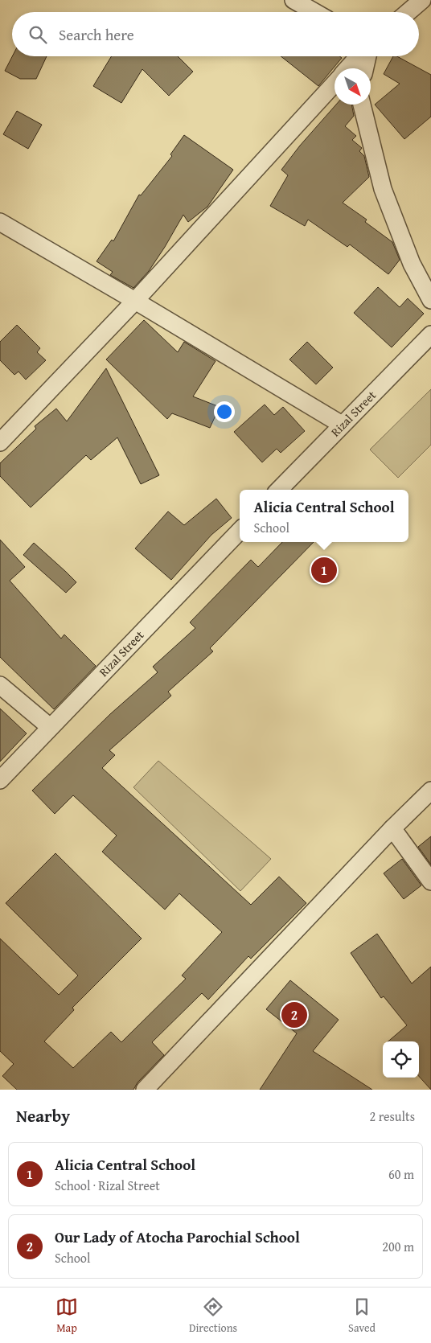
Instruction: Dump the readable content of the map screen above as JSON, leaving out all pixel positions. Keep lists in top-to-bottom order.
{
  "streets": {
    "street": ["Rizal Street"]
  },
  "north": "bottom right",
  "page": {
    "search": "Search here",
    "popup": ["Alicia Central School", "School"],
    "pins": ["1", "2"],
    "heading": ["Nearby", "2 results"],
    "list": [
      {
        "mark": "1",
        "name": "Alicia Central School",
        "note": "School · Rizal Street",
        "value": "60 m"
      },
      {
        "mark": "2",
        "name": "Our Lady of Atocha Parochial School",
        "note": "School",
        "value": "200 m"
      }
    ],
    "nav": ["Map", "Directions", "Saved"]
  }
}
